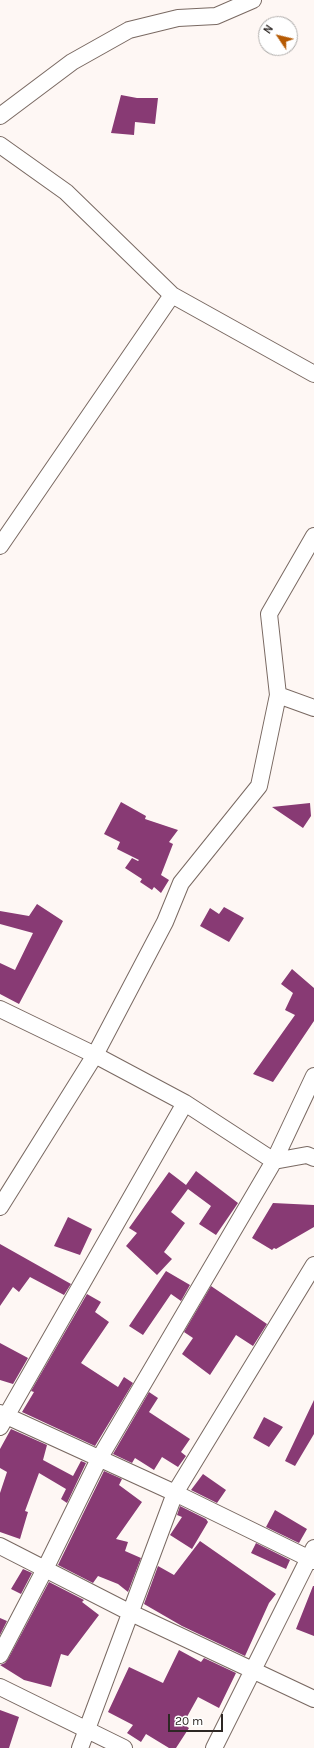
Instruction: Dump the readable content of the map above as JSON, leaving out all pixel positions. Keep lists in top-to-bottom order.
{
  "scale_bar": "20 m",
  "north": "top left"
}
